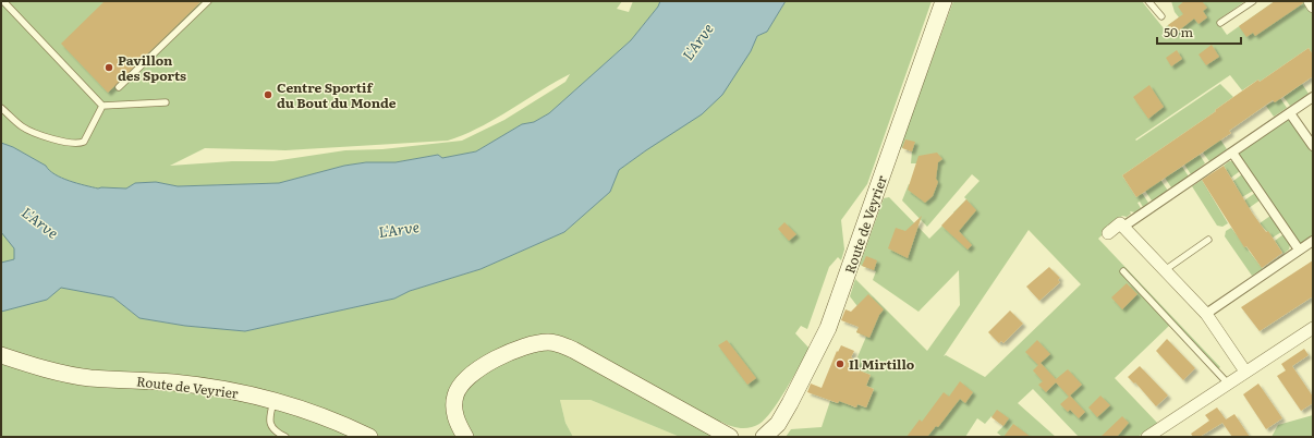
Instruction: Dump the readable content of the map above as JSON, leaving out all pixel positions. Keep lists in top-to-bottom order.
{
  "streets": {
    "main road": ["Route de Veyrier"]
  },
  "water": ["L'Arve"],
  "places": ["Pavillon des Sports", "Centre Sportif du Bout du Monde", "Il Mirtillo"],
  "scale_bar": "50 m"
}
